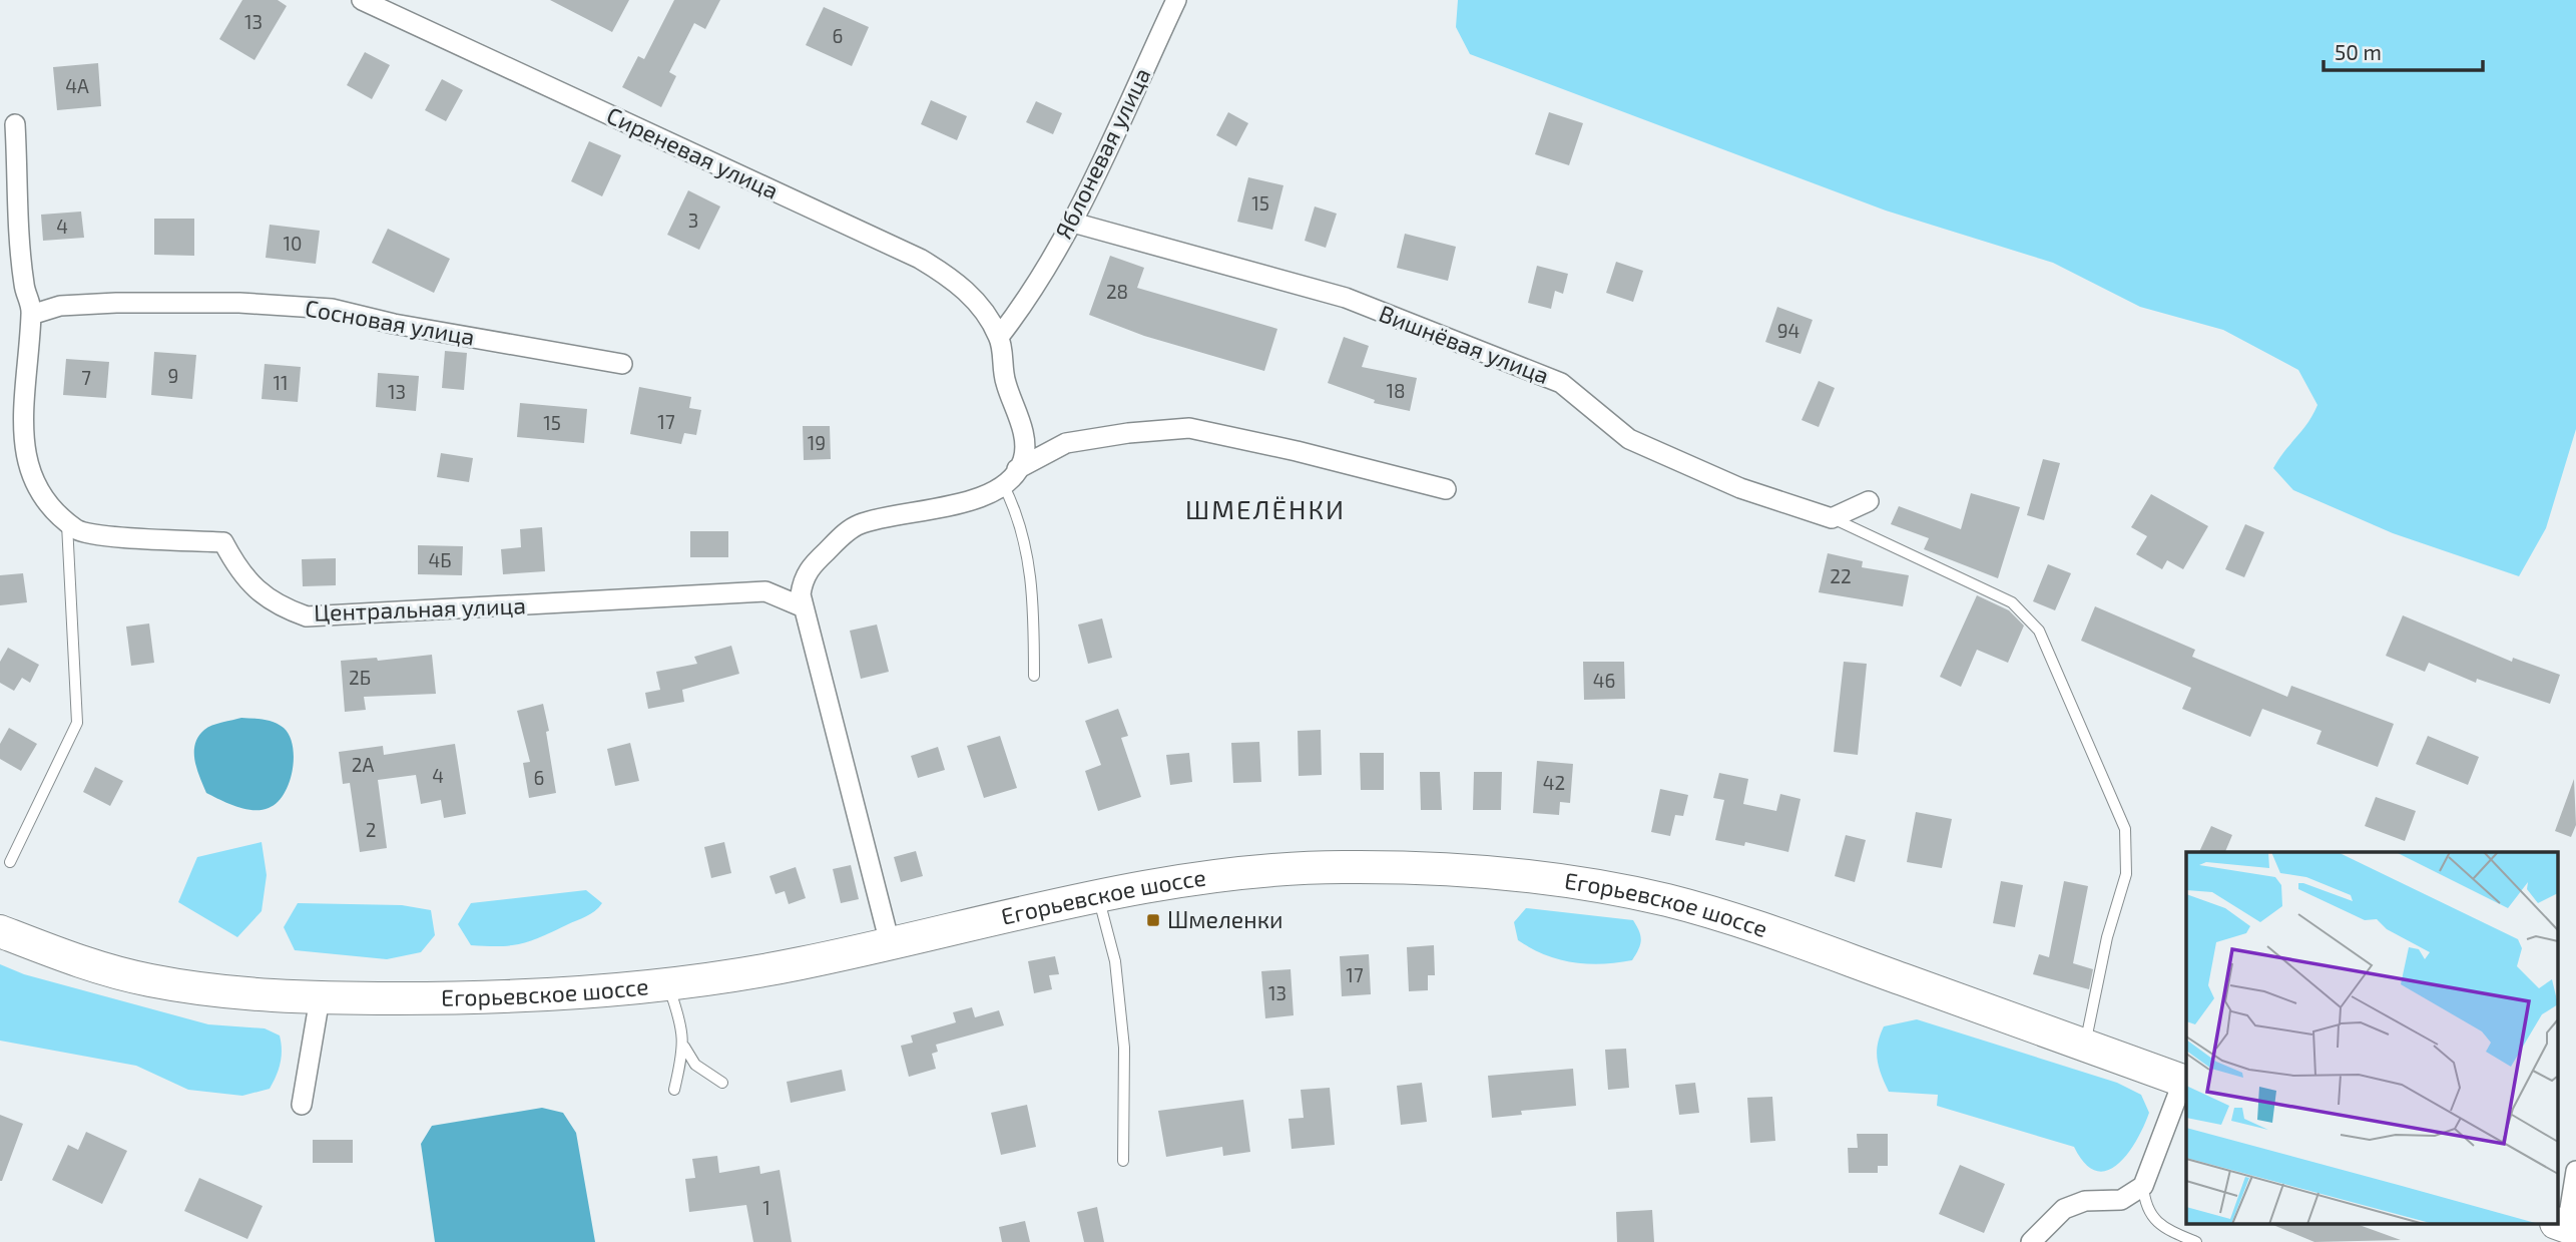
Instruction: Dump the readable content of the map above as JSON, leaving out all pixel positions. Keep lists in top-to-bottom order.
{
  "streets": {
    "main road": ["Егорьевское шоссе"],
    "street": [
      "Сиреневая улица",
      "Яблоневая улица",
      "Сосновая улица",
      "Вишнёвая улица",
      "Центральная улица"
    ]
  },
  "crossings": [
    ["Сиреневая улица", "Яблоневая улица"],
    ["Яблоневая улица", "Вишнёвая улица"],
    ["Сосновая улица", "Центральная улица"]
  ],
  "districts": ["ШМЕЛЁНКИ"],
  "places": {
    "transit": ["Шмеленки"]
  },
  "house_numbers": [
    "13",
    "6",
    "4А",
    "15",
    "3",
    "4",
    "10",
    "28",
    "94",
    "9",
    "7",
    "11",
    "18",
    "13",
    "17",
    "15",
    "19",
    "4Б",
    "22",
    "2Б",
    "46",
    "2А",
    "4",
    "6",
    "42",
    "2",
    "17",
    "13",
    "1"
  ],
  "scale_bar": "50 m"
}
